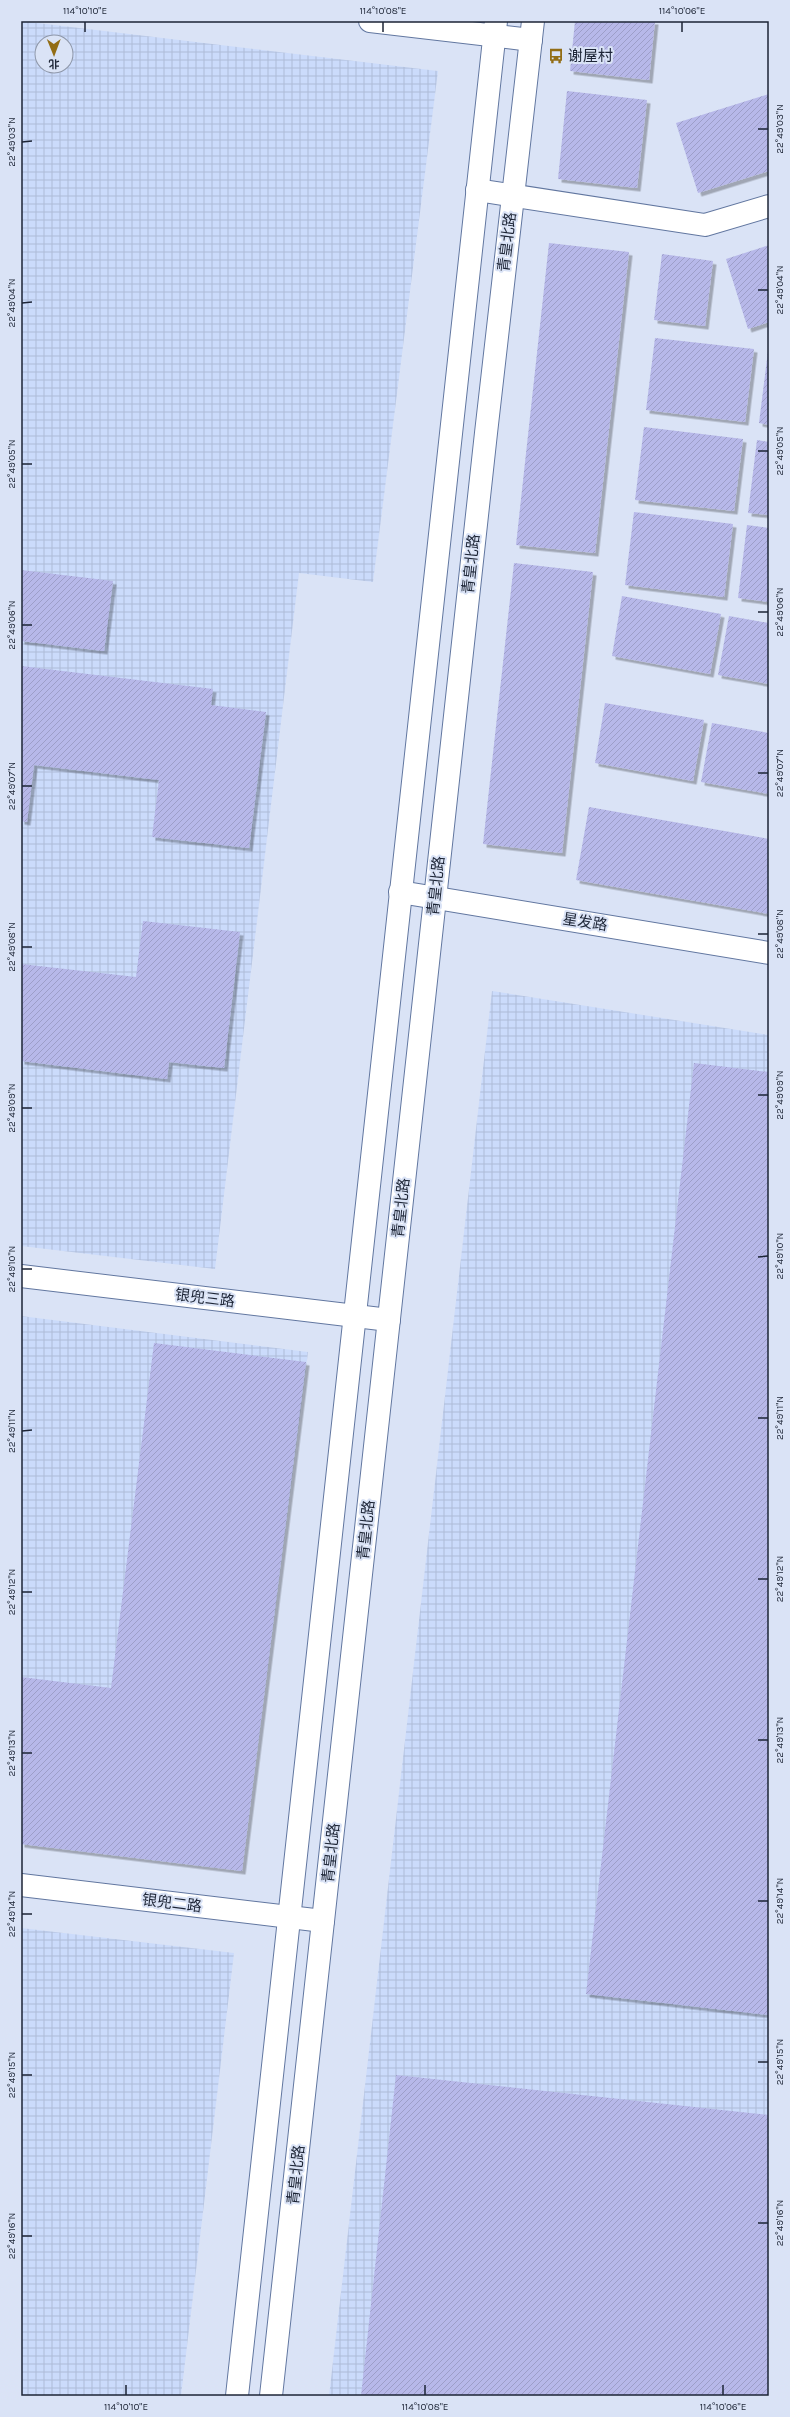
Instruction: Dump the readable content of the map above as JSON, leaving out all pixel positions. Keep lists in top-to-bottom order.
{
  "streets": {
    "street": [
      "青皇北路",
      "星发路",
      "银兜三路",
      "银兜二路"
    ]
  },
  "crossings": [
    ["青皇北路", "星发路"],
    ["青皇北路", "银兜三路"],
    ["青皇北路", "银兜二路"]
  ],
  "places": {
    "bus stop": ["谢屋村"]
  },
  "north": "bottom",
  "coordinates": [
    "114°10'10\"E",
    "114°10'08\"E",
    "114°10'06\"E",
    "22°49'03\"N",
    "22°49'04\"N",
    "22°49'05\"N",
    "22°49'06\"N",
    "22°49'07\"N",
    "22°49'08\"N",
    "22°49'09\"N",
    "22°49'10\"N",
    "22°49'11\"N",
    "22°49'12\"N",
    "22°49'13\"N",
    "22°49'14\"N",
    "22°49'15\"N",
    "22°49'16\"N"
  ]
}
